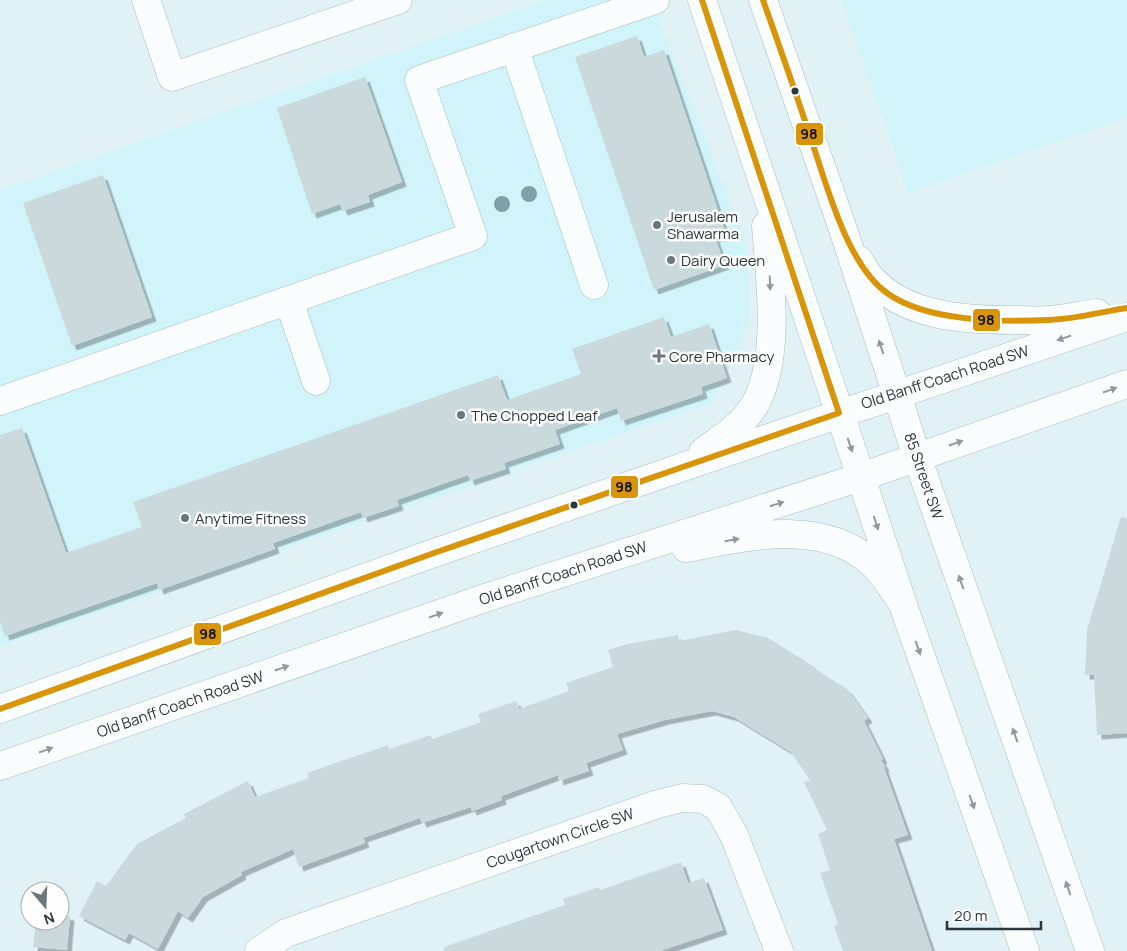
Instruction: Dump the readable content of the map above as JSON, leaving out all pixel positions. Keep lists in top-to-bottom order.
{
  "streets": {
    "main road": ["Old Banff Coach Road SW", "85 Street SW", "Cougartown Circle SW"]
  },
  "crossings": [
    ["Old Banff Coach Road SW", "85 Street SW"]
  ],
  "places": {
    "other": [
      "Jerusalem Shawarma",
      "Dairy Queen",
      "The Chopped Leaf",
      "Anytime Fitness"
    ],
    "health": ["Core Pharmacy"]
  },
  "lines": ["transit line 98"],
  "scale_bar": "20 m",
  "north": "bottom"
}
